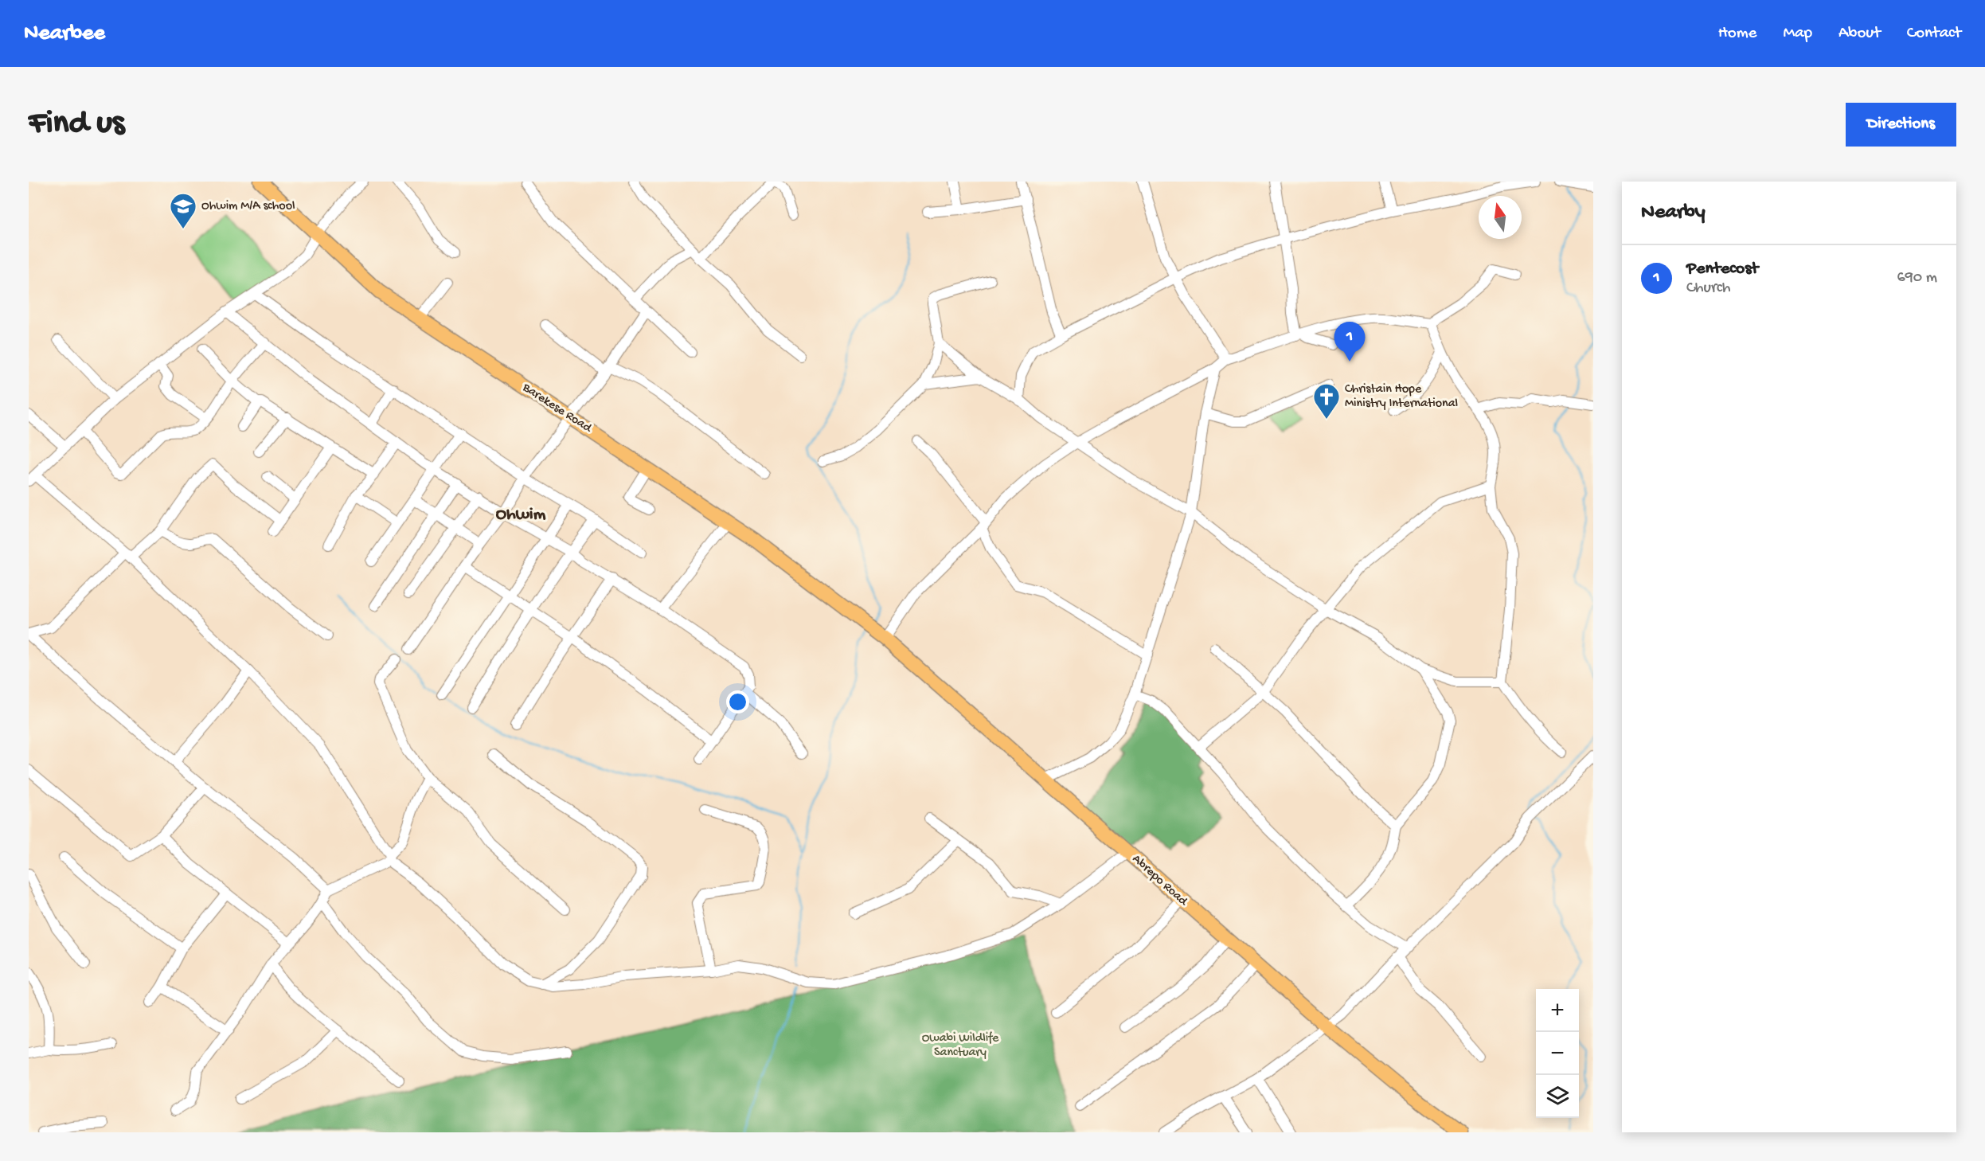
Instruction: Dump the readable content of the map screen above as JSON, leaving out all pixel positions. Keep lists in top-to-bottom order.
{
  "streets": {
    "main road": ["Barekese Road", "Abrepo Road"]
  },
  "crossings": [
    ["Barekese Road", "Abrepo Road"]
  ],
  "districts": ["Ohwim"],
  "parks": ["Owabi Wildlife Sanctuary"],
  "places": {
    "school or university": ["Ohwim M/A school"],
    "church": ["Christain Hope Ministry International"]
  },
  "north": "top",
  "page": {
    "header": "Nearbee",
    "nav": [
      "Home",
      "Map",
      "About",
      "Contact"
    ],
    "buttons": "Directions",
    "title": "Find us",
    "heading": "Nearby",
    "list": [
      {
        "mark": "1",
        "name": "Pentecost",
        "note": "Church",
        "value": "690 m"
      }
    ],
    "pins": "1",
    "map_buttons": ["+", "−"]
  }
}
